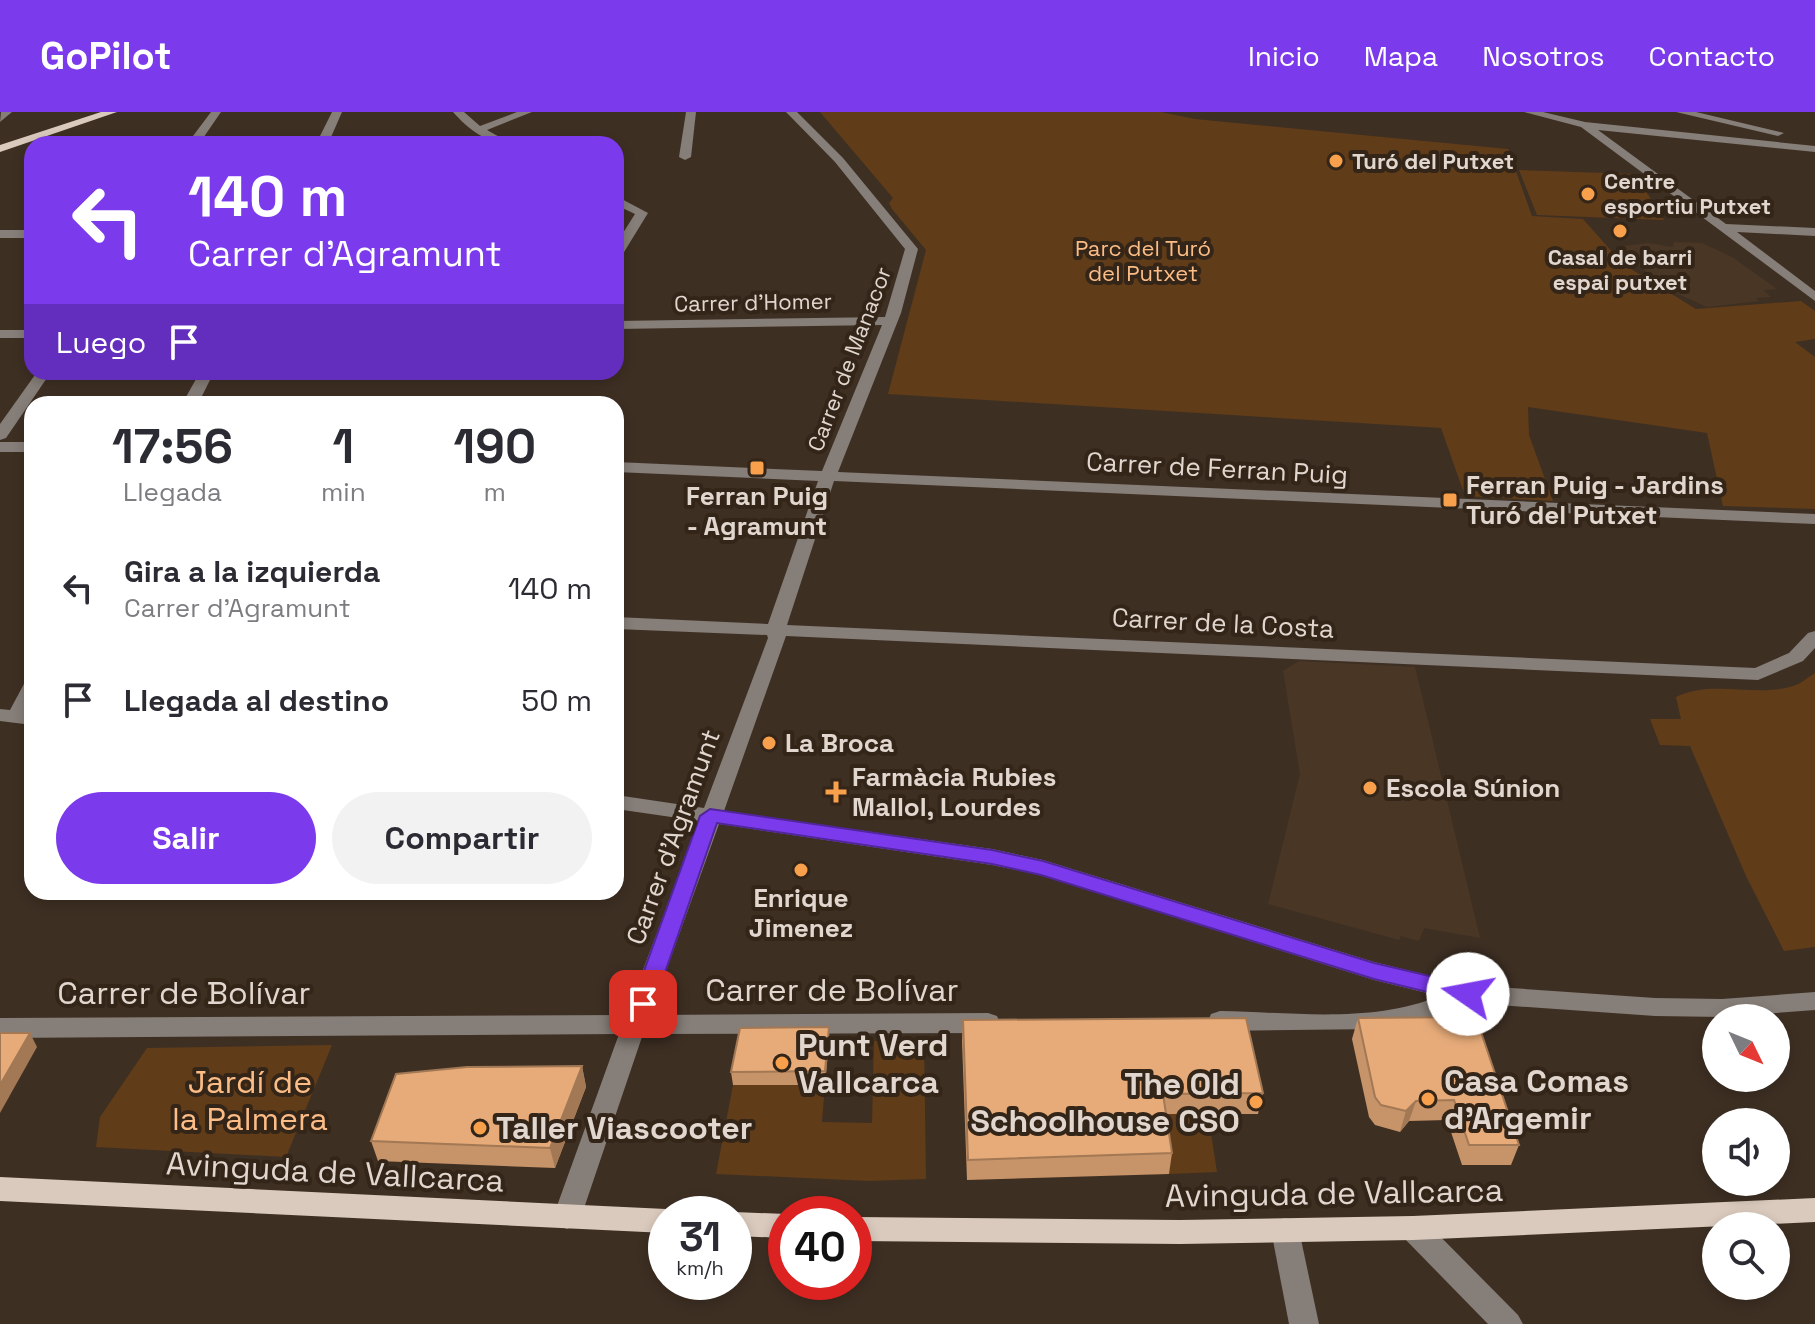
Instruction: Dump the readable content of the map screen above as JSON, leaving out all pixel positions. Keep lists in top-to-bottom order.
{
  "streets": {
    "main road": ["Avinguda de Vallcarca"],
    "street": [
      "Carrer d'Homer",
      "Carrer de Manacor",
      "Carrer de Ferran Puig",
      "Carrer de la Costa",
      "Carrer d'Agramunt",
      "Carrer de Bolívar"
    ]
  },
  "crossings": [
    ["Carrer d'Homer", "Carrer de Manacor"],
    ["Carrer de Manacor", "Carrer de Ferran Puig"],
    ["Carrer de Manacor", "Carrer d'Agramunt"],
    ["Carrer de Ferran Puig", "Carrer d'Agramunt"],
    ["Carrer de la Costa", "Carrer d'Agramunt"],
    ["Carrer d'Agramunt", "Carrer de Bolívar"],
    ["Carrer d'Agramunt", "Avinguda de Vallcarca"]
  ],
  "parks": ["Parc del Turó del Putxet", "Jardí de la Palmera"],
  "places": {
    "other": [
      "Turó del Putxet",
      "Centre esportiu Putxet",
      "Casal de barri espai putxet",
      "La Broca",
      "Escola Súnion",
      "Enrique Jimenez",
      "Punt Verd Vallcarca",
      "Casa Comas d’Argemir",
      "The Old Schoolhouse CSO",
      "Taller Viascooter"
    ],
    "transit": ["Ferran Puig - Agramunt", "Ferran Puig - Jardins Turó del Putxet"],
    "health": ["Farmàcia Rubies Mallol, Lourdes"]
  },
  "north": "bottom right",
  "page": {
    "header": "GoPilot",
    "nav": [
      "Inicio",
      "Mapa",
      "Nosotros",
      "Contacto"
    ],
    "turn": ["140 m", "Carrer d'Agramunt"],
    "then": "Luego",
    "eta": [
      "17:56",
      "Llegada",
      "1",
      "min",
      "190",
      "m"
    ],
    "list": [
      {
        "name": "Gira a la izquierda",
        "note": "Carrer d'Agramunt",
        "value": "140 m"
      },
      {
        "name": "Llegada al destino",
        "value": "50 m"
      }
    ],
    "buttons": ["Salir", "Compartir"],
    "speed": "31 km/h",
    "limit": "40"
  }
}
